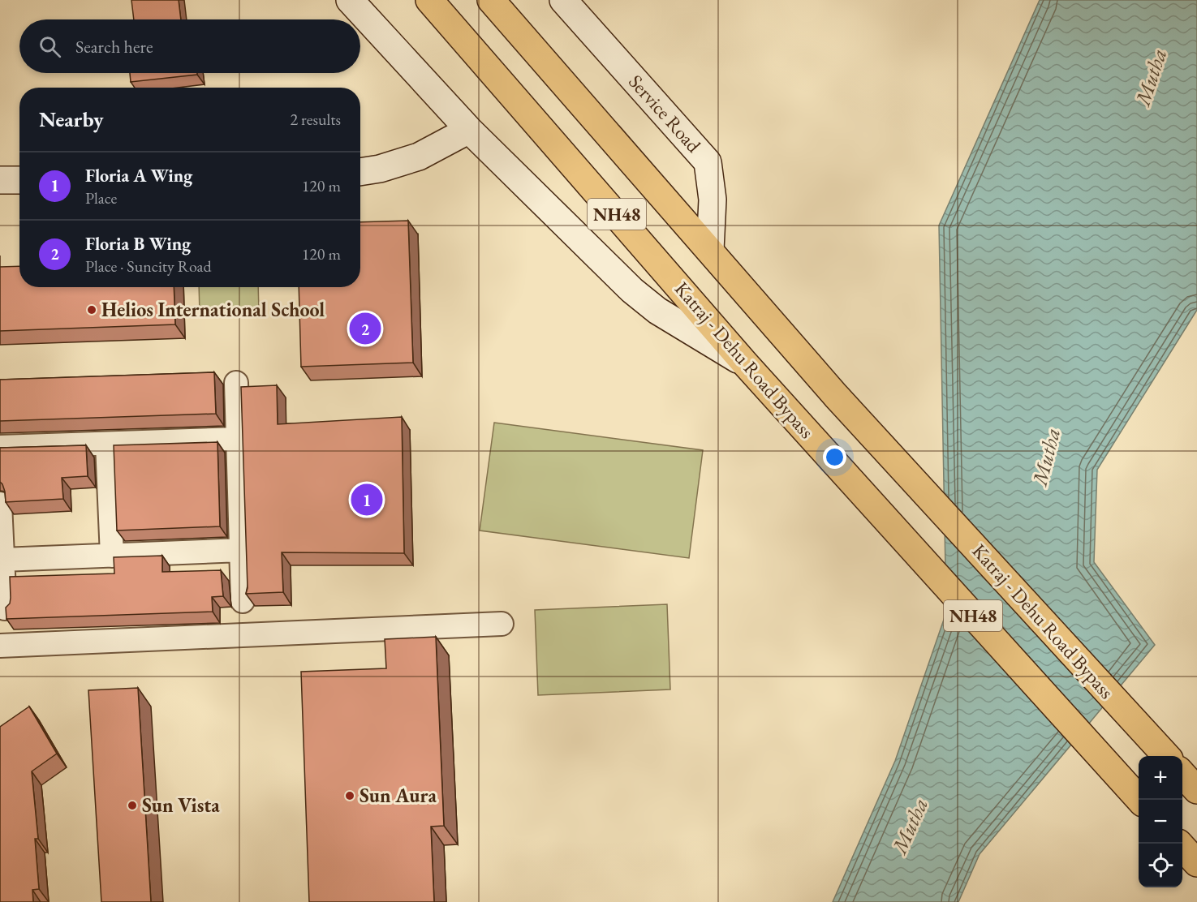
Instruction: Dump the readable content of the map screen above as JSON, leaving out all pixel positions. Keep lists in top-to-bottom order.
{
  "streets": {
    "highway": ["NH48", "Katraj - Dehu Road Bypass"],
    "street": ["Service Road"]
  },
  "crossings": [
    ["Service Road", "Katraj - Dehu Road Bypass"]
  ],
  "water": ["Mutha"],
  "places": ["Helios International School", "Sun Aura", "Sun Vista"],
  "page": {
    "search": "Search here",
    "heading": ["Nearby", "2 results"],
    "list": [
      {
        "mark": "1",
        "name": "Floria A Wing",
        "note": "Place",
        "value": "120 m"
      },
      {
        "mark": "2",
        "name": "Floria B Wing",
        "note": "Place · Suncity Road",
        "value": "120 m"
      }
    ],
    "pins": ["2", "1"],
    "map_buttons": ["+", "−"]
  }
}
